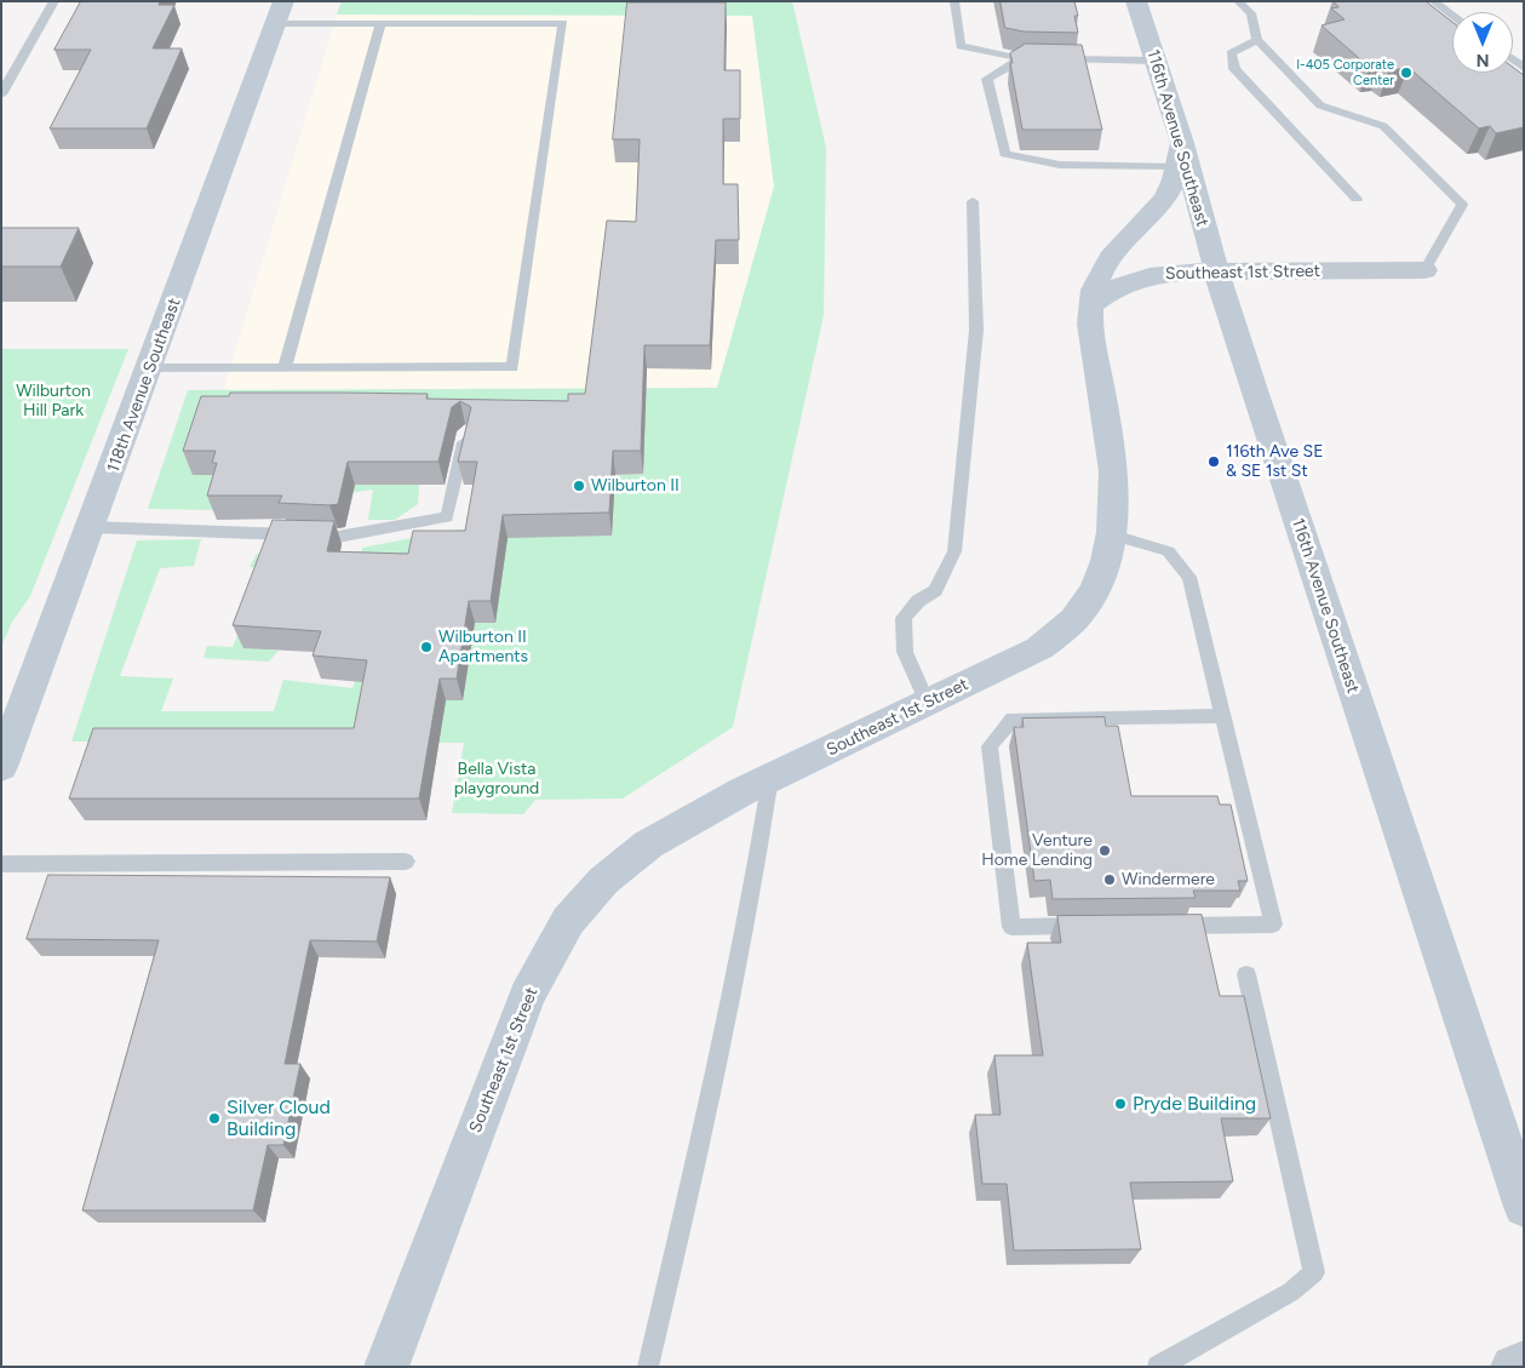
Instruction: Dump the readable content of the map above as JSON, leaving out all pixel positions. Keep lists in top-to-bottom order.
{
  "streets": {
    "street": ["116th Avenue Southeast", "Southeast 1st Street", "118th Avenue Southeast"]
  },
  "crossings": [
    ["116th Avenue Southeast", "Southeast 1st Street"]
  ],
  "parks": ["Wilburton Hill Park", "Bella Vista playground"],
  "places": [
    "I-405 Corporate Center",
    "116th Ave SE & SE 1st St",
    "Wilburton II",
    "Wilburton II Apartments",
    "Venture Home Lending",
    "Windermere",
    "Pryde Building",
    "Silver Cloud Building"
  ],
  "north": "bottom"
}
